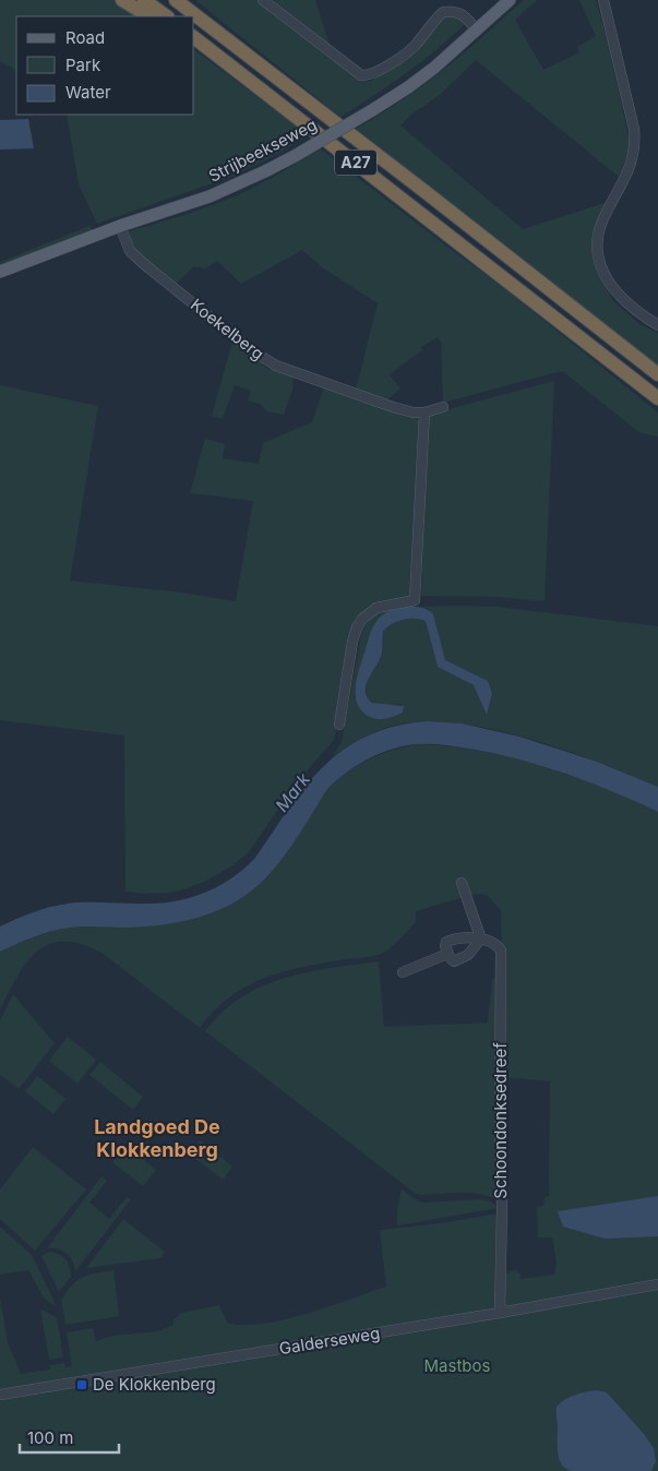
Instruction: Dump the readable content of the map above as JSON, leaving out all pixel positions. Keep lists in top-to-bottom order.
{
  "streets": {
    "highway": ["A27"],
    "main road": ["Strijbeekseweg"],
    "street": ["Koekelberg", "Schoondonksedreef", "Galderseweg"]
  },
  "crossings": [
    ["Strijbeekseweg", "Koekelberg"],
    ["Schoondonksedreef", "Galderseweg"]
  ],
  "districts": ["Landgoed De Klokkenberg"],
  "water": ["Mark"],
  "parks": ["Mastbos"],
  "places": {
    "transit": ["De Klokkenberg"]
  },
  "legend": ["Road", "Park", "Water"],
  "scale_bar": "100 m"
}
